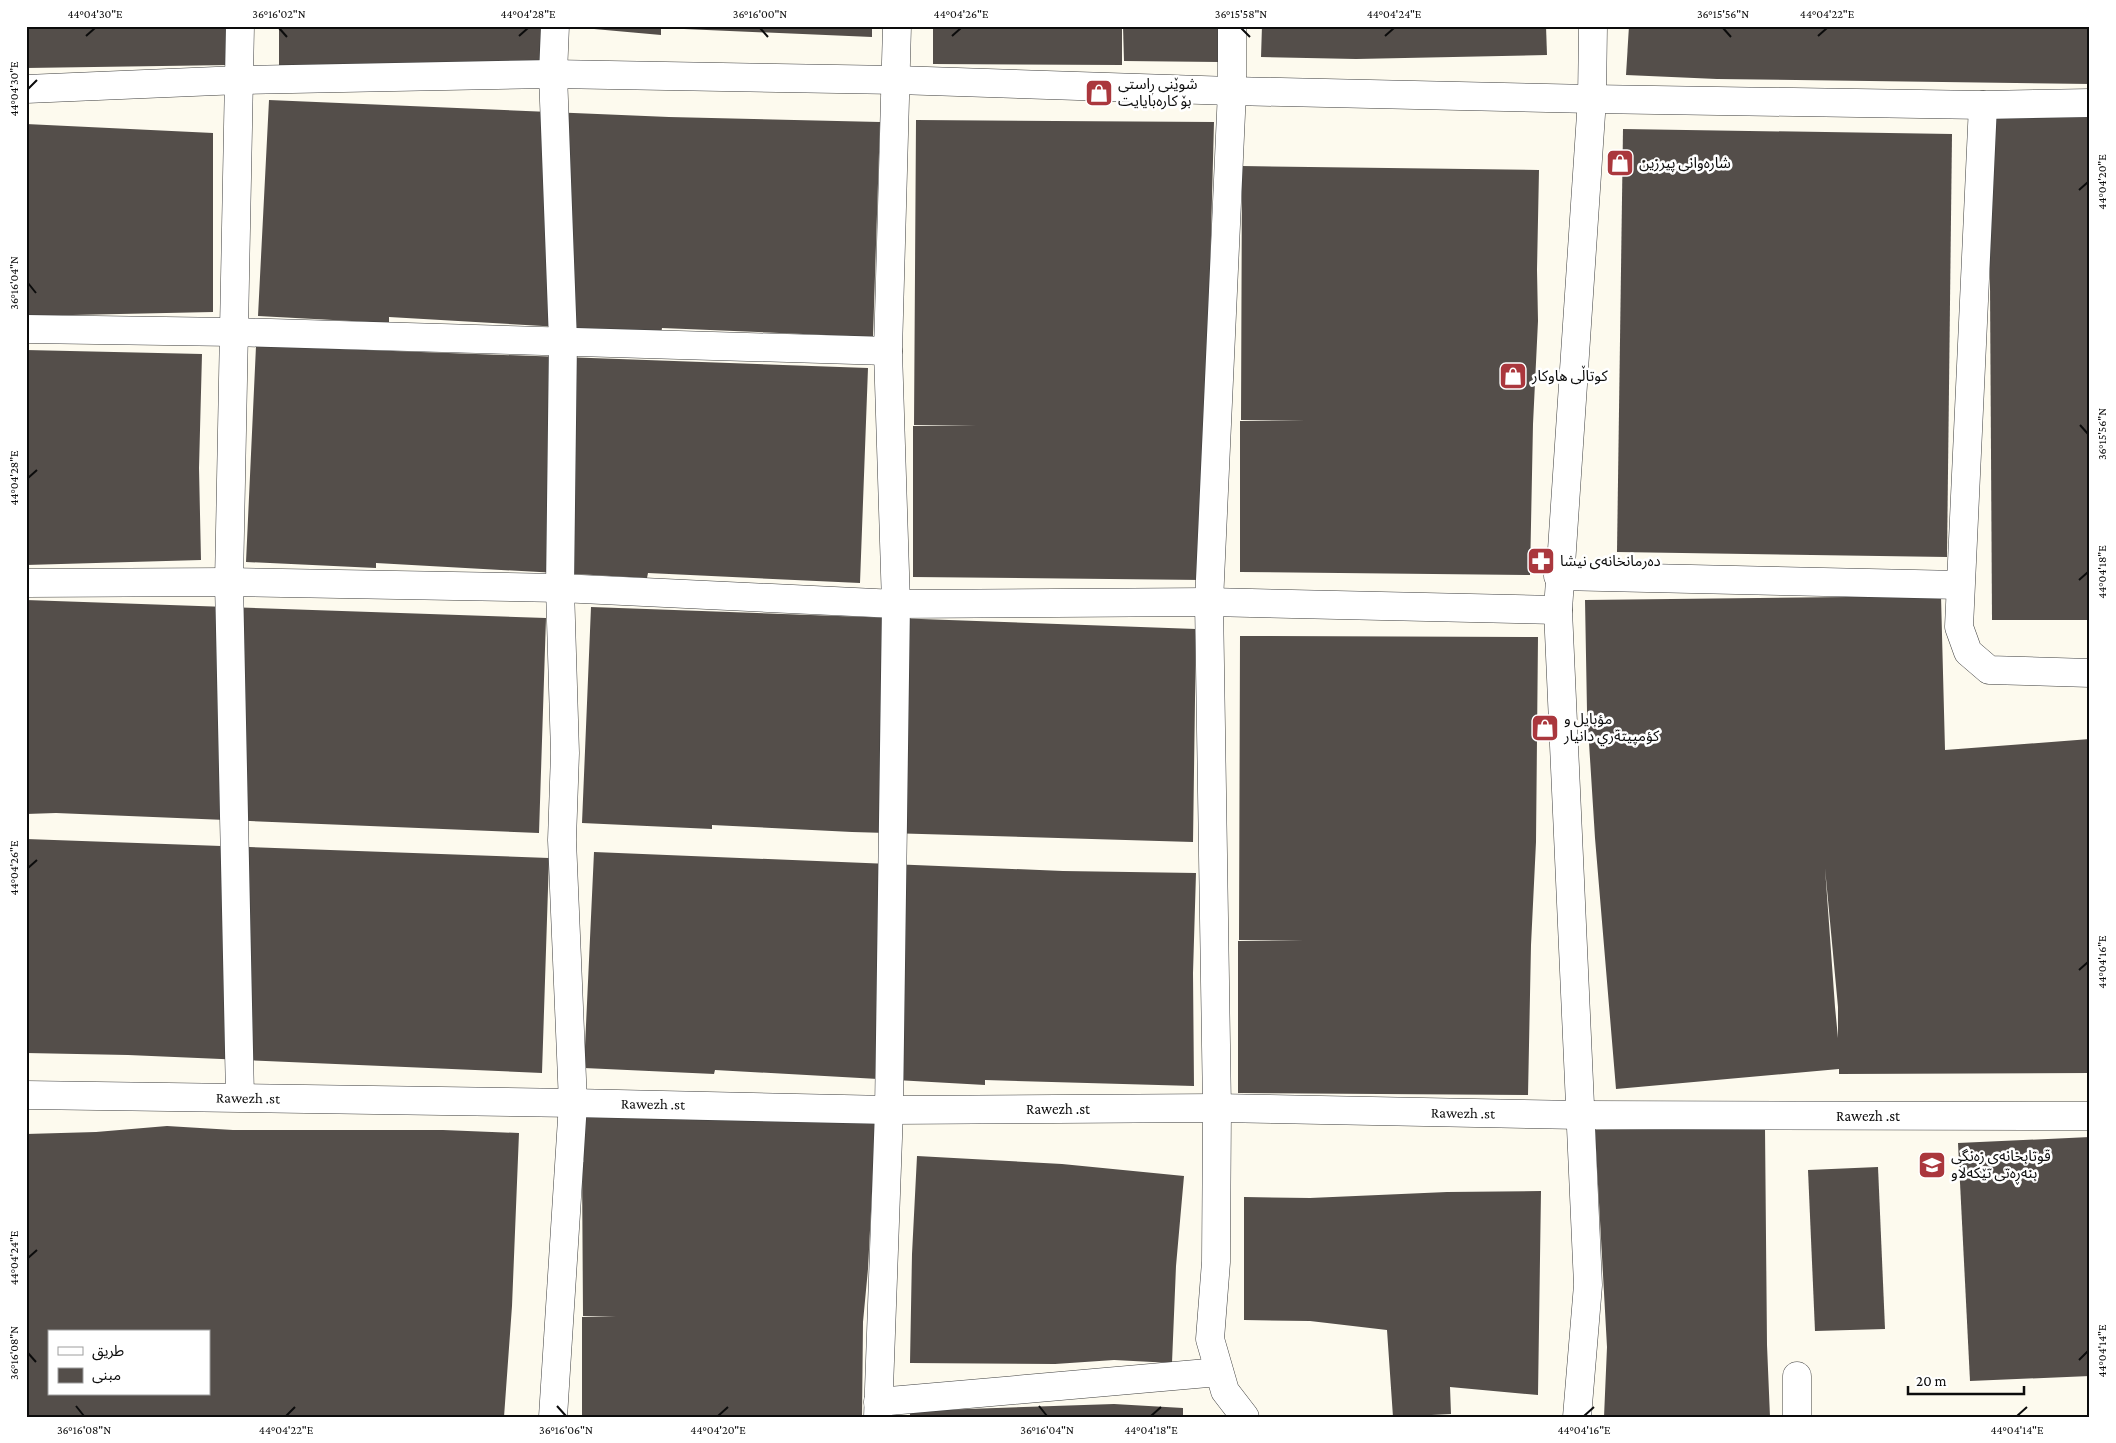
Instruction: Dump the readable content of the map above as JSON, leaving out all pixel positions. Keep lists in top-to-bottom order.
{
  "streets": {
    "street": ["Rawezh .st"]
  },
  "places": {
    "shop": [
      "شوێنی ڕاستی بۆ کارەبایایت",
      "شارەوانی پیرزین",
      "کوتاڵی هاوکار",
      "مؤبايل و كؤمپيتةري دانيار"
    ],
    "pharmacy": ["دەرمانخانەی نیشا"],
    "school or university": ["قوتابخانەی زەنگی بنەڕەتی تێکەلاو"]
  },
  "legend": ["طريق", "مبنى"],
  "scale_bar": "20 m",
  "coordinates": [
    "44°04'30\"E",
    "36°16'02\"N",
    "44°04'28\"E",
    "36°16'00\"N",
    "44°04'26\"E",
    "36°15'58\"N",
    "44°04'24\"E",
    "36°15'56\"N",
    "44°04'22\"E",
    "44°04'20\"E",
    "36°16'04\"N",
    "44°04'18\"E",
    "44°04'16\"E",
    "44°04'14\"E",
    "36°16'08\"N",
    "36°16'06\"N"
  ]
}
